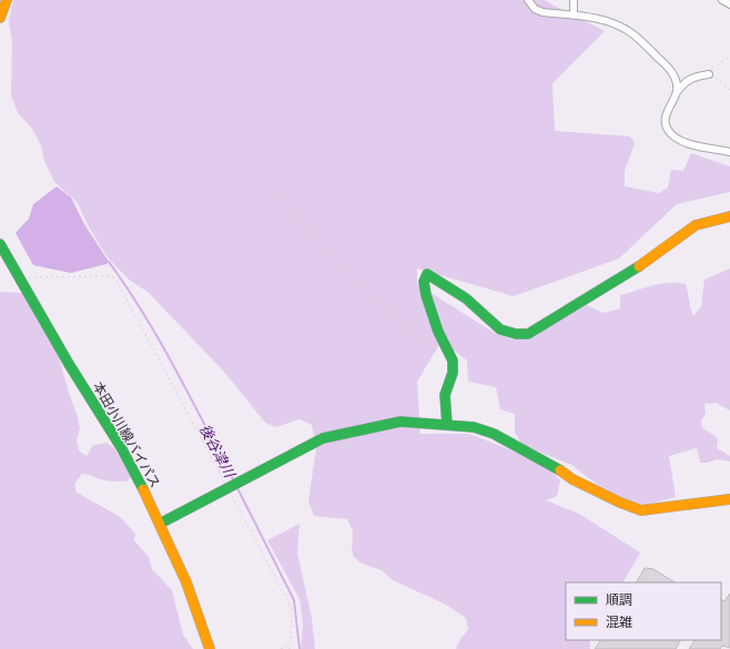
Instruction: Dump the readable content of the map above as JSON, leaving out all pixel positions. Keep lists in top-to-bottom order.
{
  "streets": {
    "street": ["本田小川線バイパス"]
  },
  "water": ["後谷津川"],
  "legend": ["順調", "混雑"]
}
